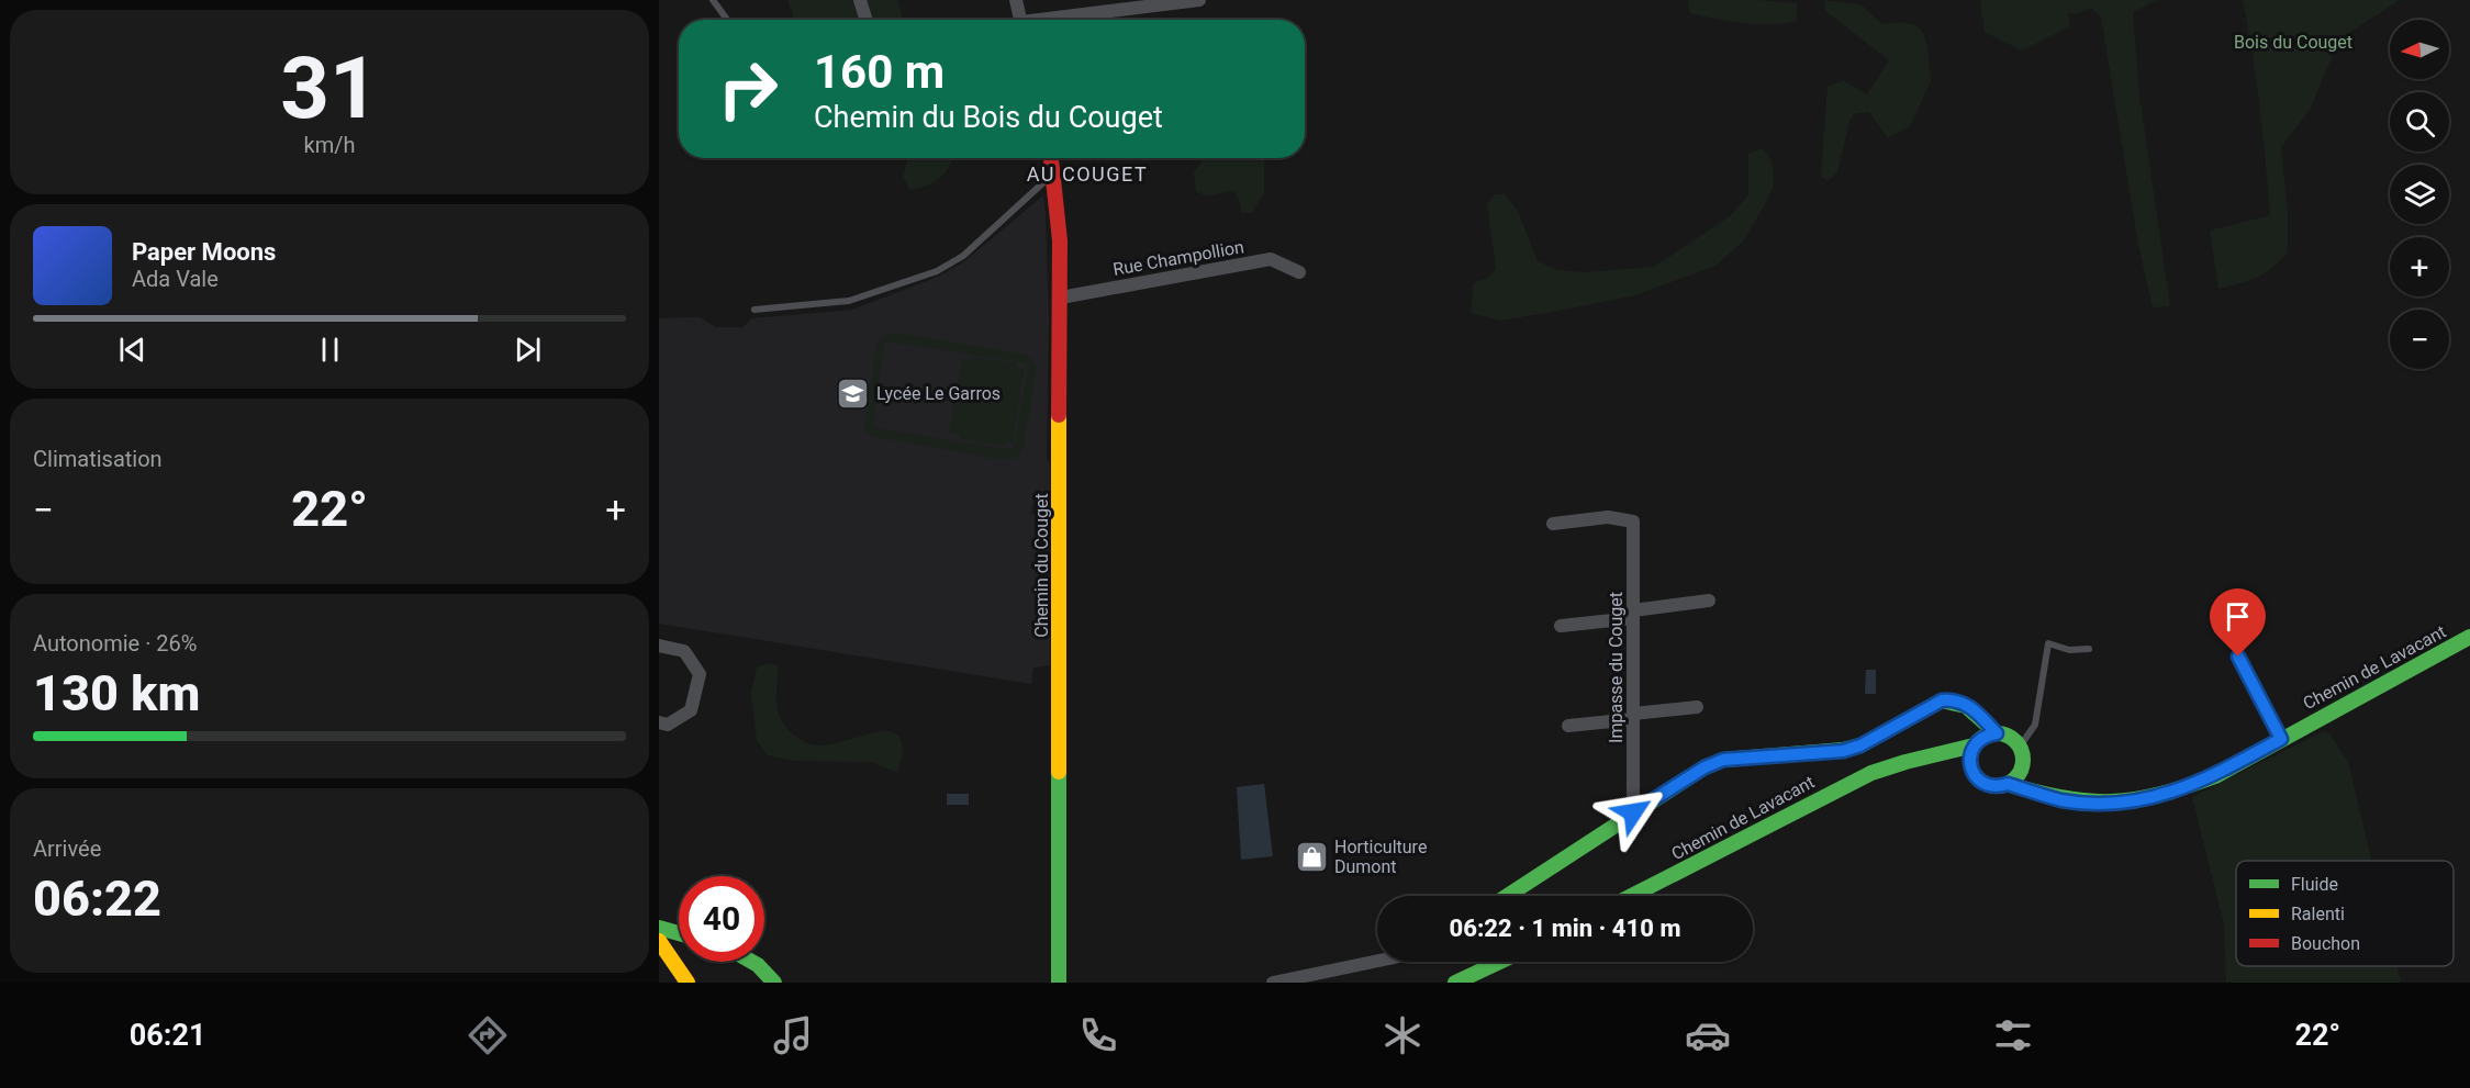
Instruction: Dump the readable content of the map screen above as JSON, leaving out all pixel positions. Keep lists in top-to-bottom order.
{
  "streets": {
    "street": [
      "Rue Champollion",
      "Chemin du Couget",
      "Impasse du Couget",
      "Chemin de Lavacant"
    ]
  },
  "crossings": [
    ["Rue Champollion", "Chemin du Couget"]
  ],
  "districts": ["AU COUGET"],
  "parks": ["Bois du Couget"],
  "places": {
    "school or university": ["Lycée Le Garros"],
    "shop": ["Horticulture Dumont"]
  },
  "legend": ["Fluide", "Ralenti", "Bouchon"],
  "north": "left",
  "page": {
    "tile": [
      ["31", "km/h"],
      "Climatisation",
      ["Autonomie · 26%", "130 km"],
      ["Arrivée", "06:22"]
    ],
    "map_buttons": ["+", "−"],
    "turn": ["160 m", "Chemin du Bois du Couget"],
    "song": ["Paper Moons", "Ada Vale"],
    "heat": ["−", "22°", "+"],
    "limit": "40",
    "trip": "06:22 · 1 min · 410 m",
    "tabs": ["06:21", "22°"]
  }
}
